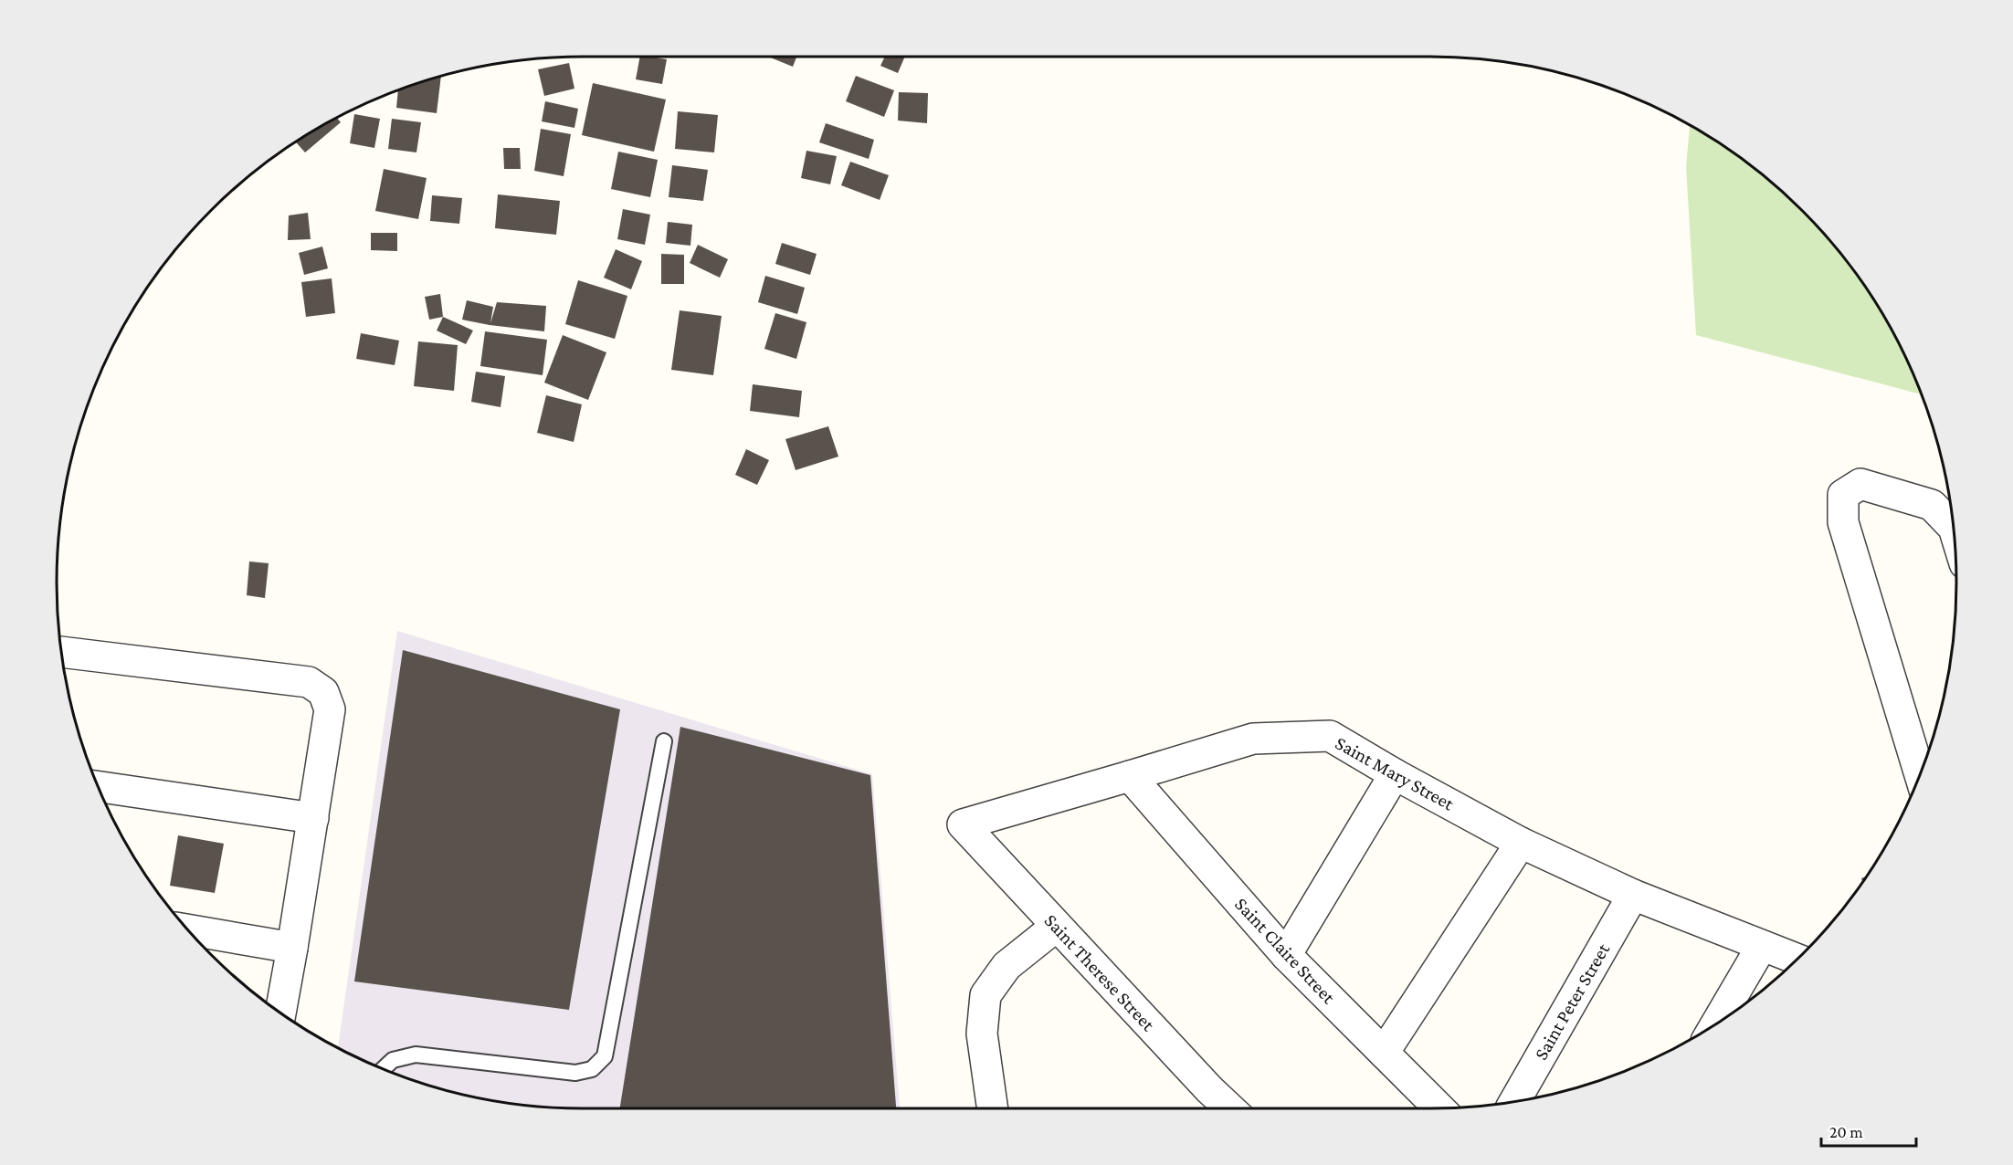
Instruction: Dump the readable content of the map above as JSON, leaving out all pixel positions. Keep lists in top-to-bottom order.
{
  "streets": {
    "street": [
      "Saint Mary Street",
      "Saint Claire Street",
      "Saint Therese Street",
      "Saint Peter Street"
    ]
  },
  "crossings": [
    ["Saint Mary Street", "Saint Claire Street"],
    ["Saint Mary Street", "Saint Therese Street"],
    ["Saint Mary Street", "Saint Peter Street"]
  ],
  "scale_bar": "20 m"
}
